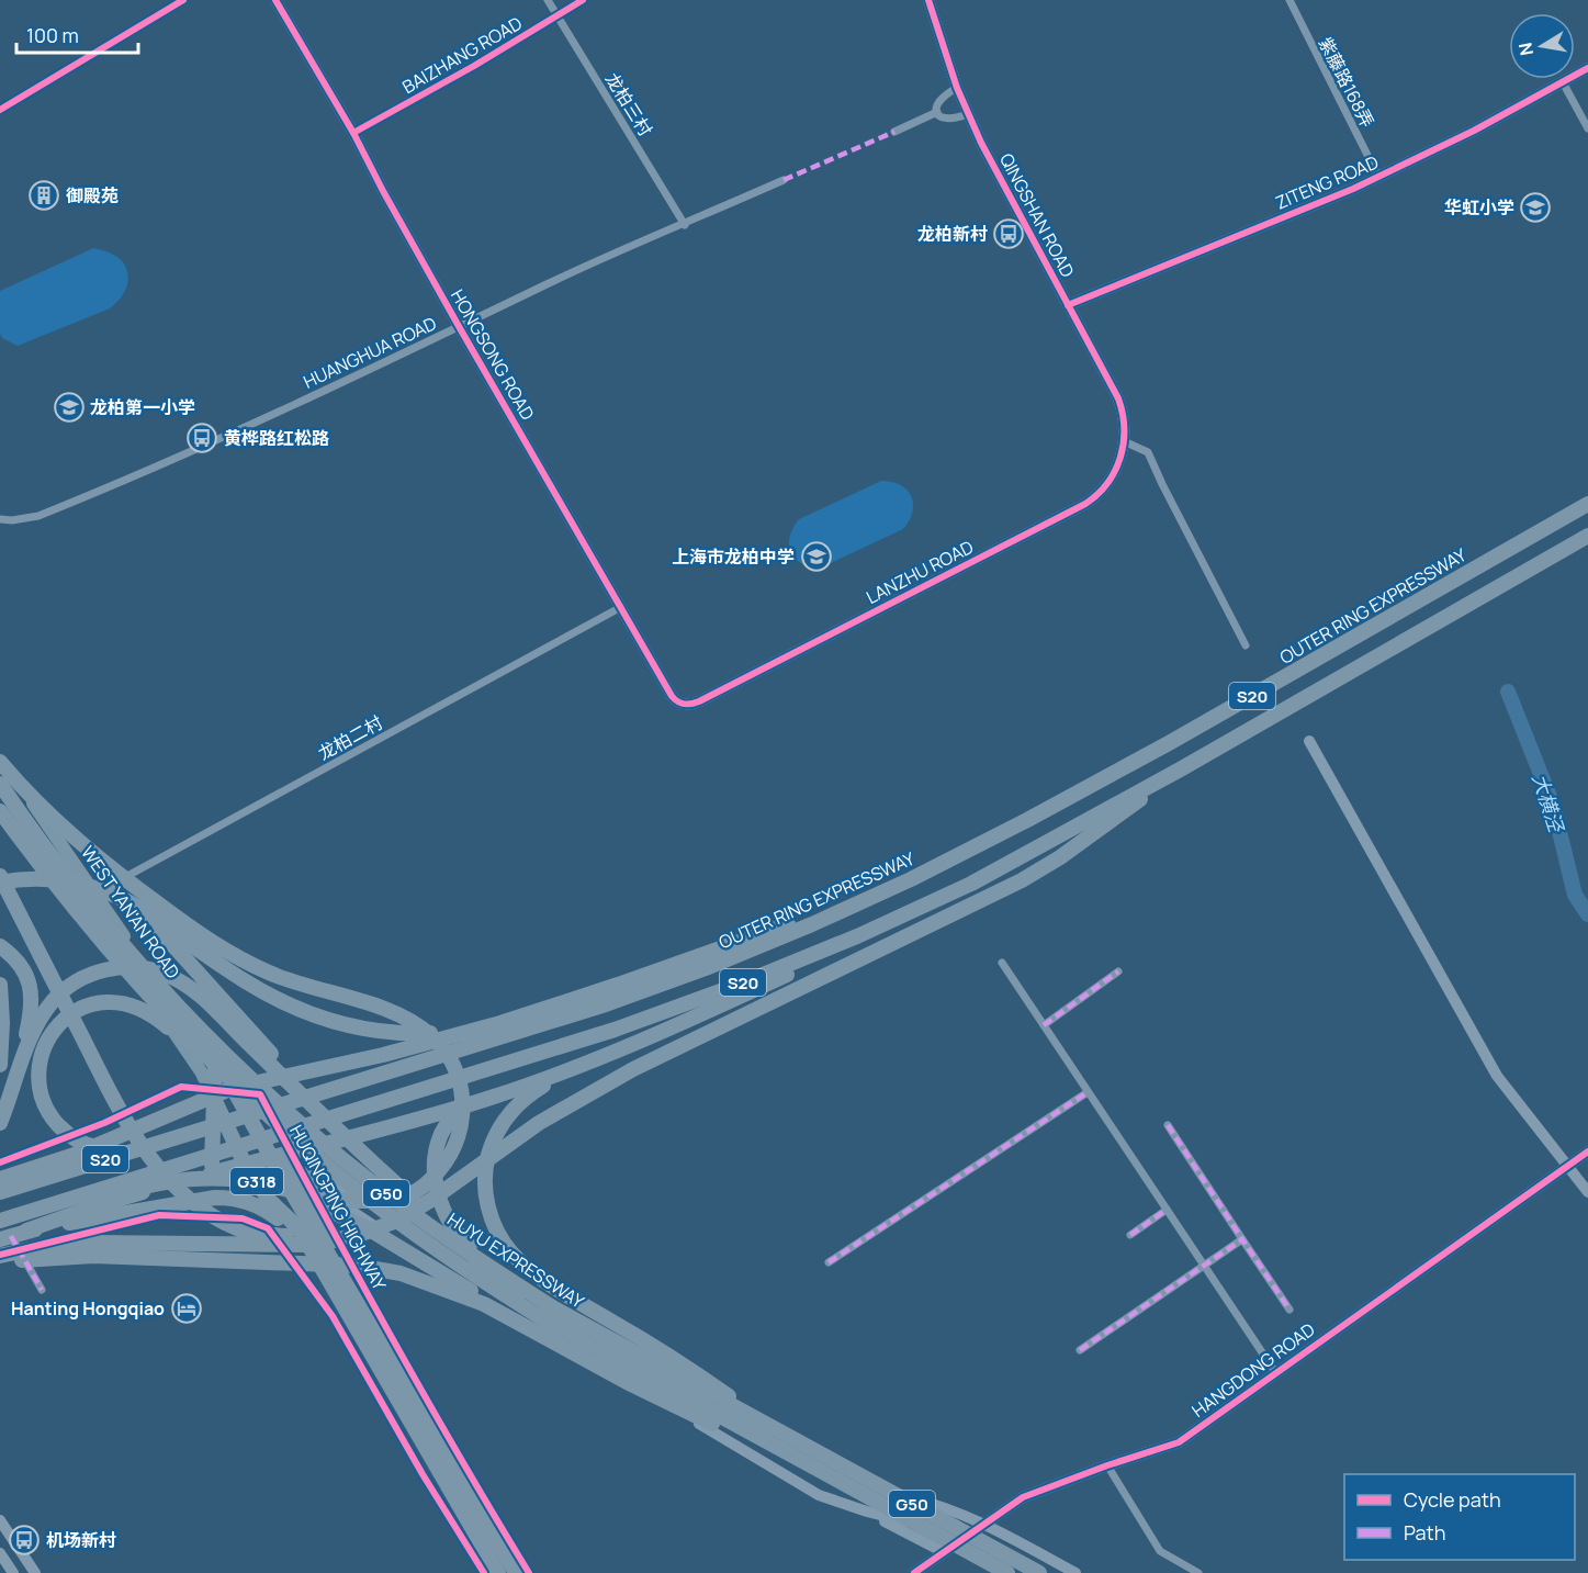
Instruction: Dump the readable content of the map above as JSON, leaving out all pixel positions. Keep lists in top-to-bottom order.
{
  "streets": {
    "highway": [
      "OUTER RING EXPRESSWAY",
      "S20",
      "G318",
      "G50",
      "HUQINGPING HIGHWAY",
      "HUYU EXPRESSWAY"
    ],
    "main road": ["WEST YAN'AN ROAD"],
    "street": [
      "BAIZHANG ROAD",
      "紫藤路168弄",
      "龙柏三村",
      "ZITENG ROAD",
      "QINGSHAN ROAD",
      "HUANGHUA ROAD",
      "HONGSONG ROAD",
      "LANZHU ROAD",
      "龙柏二村",
      "HANGDONG ROAD"
    ]
  },
  "crossings": [
    ["BAIZHANG ROAD", "龙柏三村"],
    ["BAIZHANG ROAD", "HONGSONG ROAD"],
    ["紫藤路168弄", "ZITENG ROAD"],
    ["龙柏三村", "HUANGHUA ROAD"],
    ["ZITENG ROAD", "QINGSHAN ROAD"],
    ["QINGSHAN ROAD", "LANZHU ROAD"],
    ["HUANGHUA ROAD", "HONGSONG ROAD"],
    ["HONGSONG ROAD", "LANZHU ROAD"],
    ["HONGSONG ROAD", "龙柏二村"],
    ["龙柏二村", "WEST YAN'AN ROAD"],
    ["WEST YAN'AN ROAD", "G318"],
    ["WEST YAN'AN ROAD", "HUQINGPING HIGHWAY"]
  ],
  "water": ["大横泾"],
  "places": {
    "building": ["御殿苑"],
    "school or university": ["华虹小学", "龙柏第一小学", "上海市龙柏中学"],
    "bus stop": ["龙柏新村", "黄桦路红松路", "机场新村"],
    "hotel": ["Hanting Hongqiao"]
  },
  "legend": ["Cycle path", "Path"],
  "scale_bar": "100 m",
  "north": "left"
}
